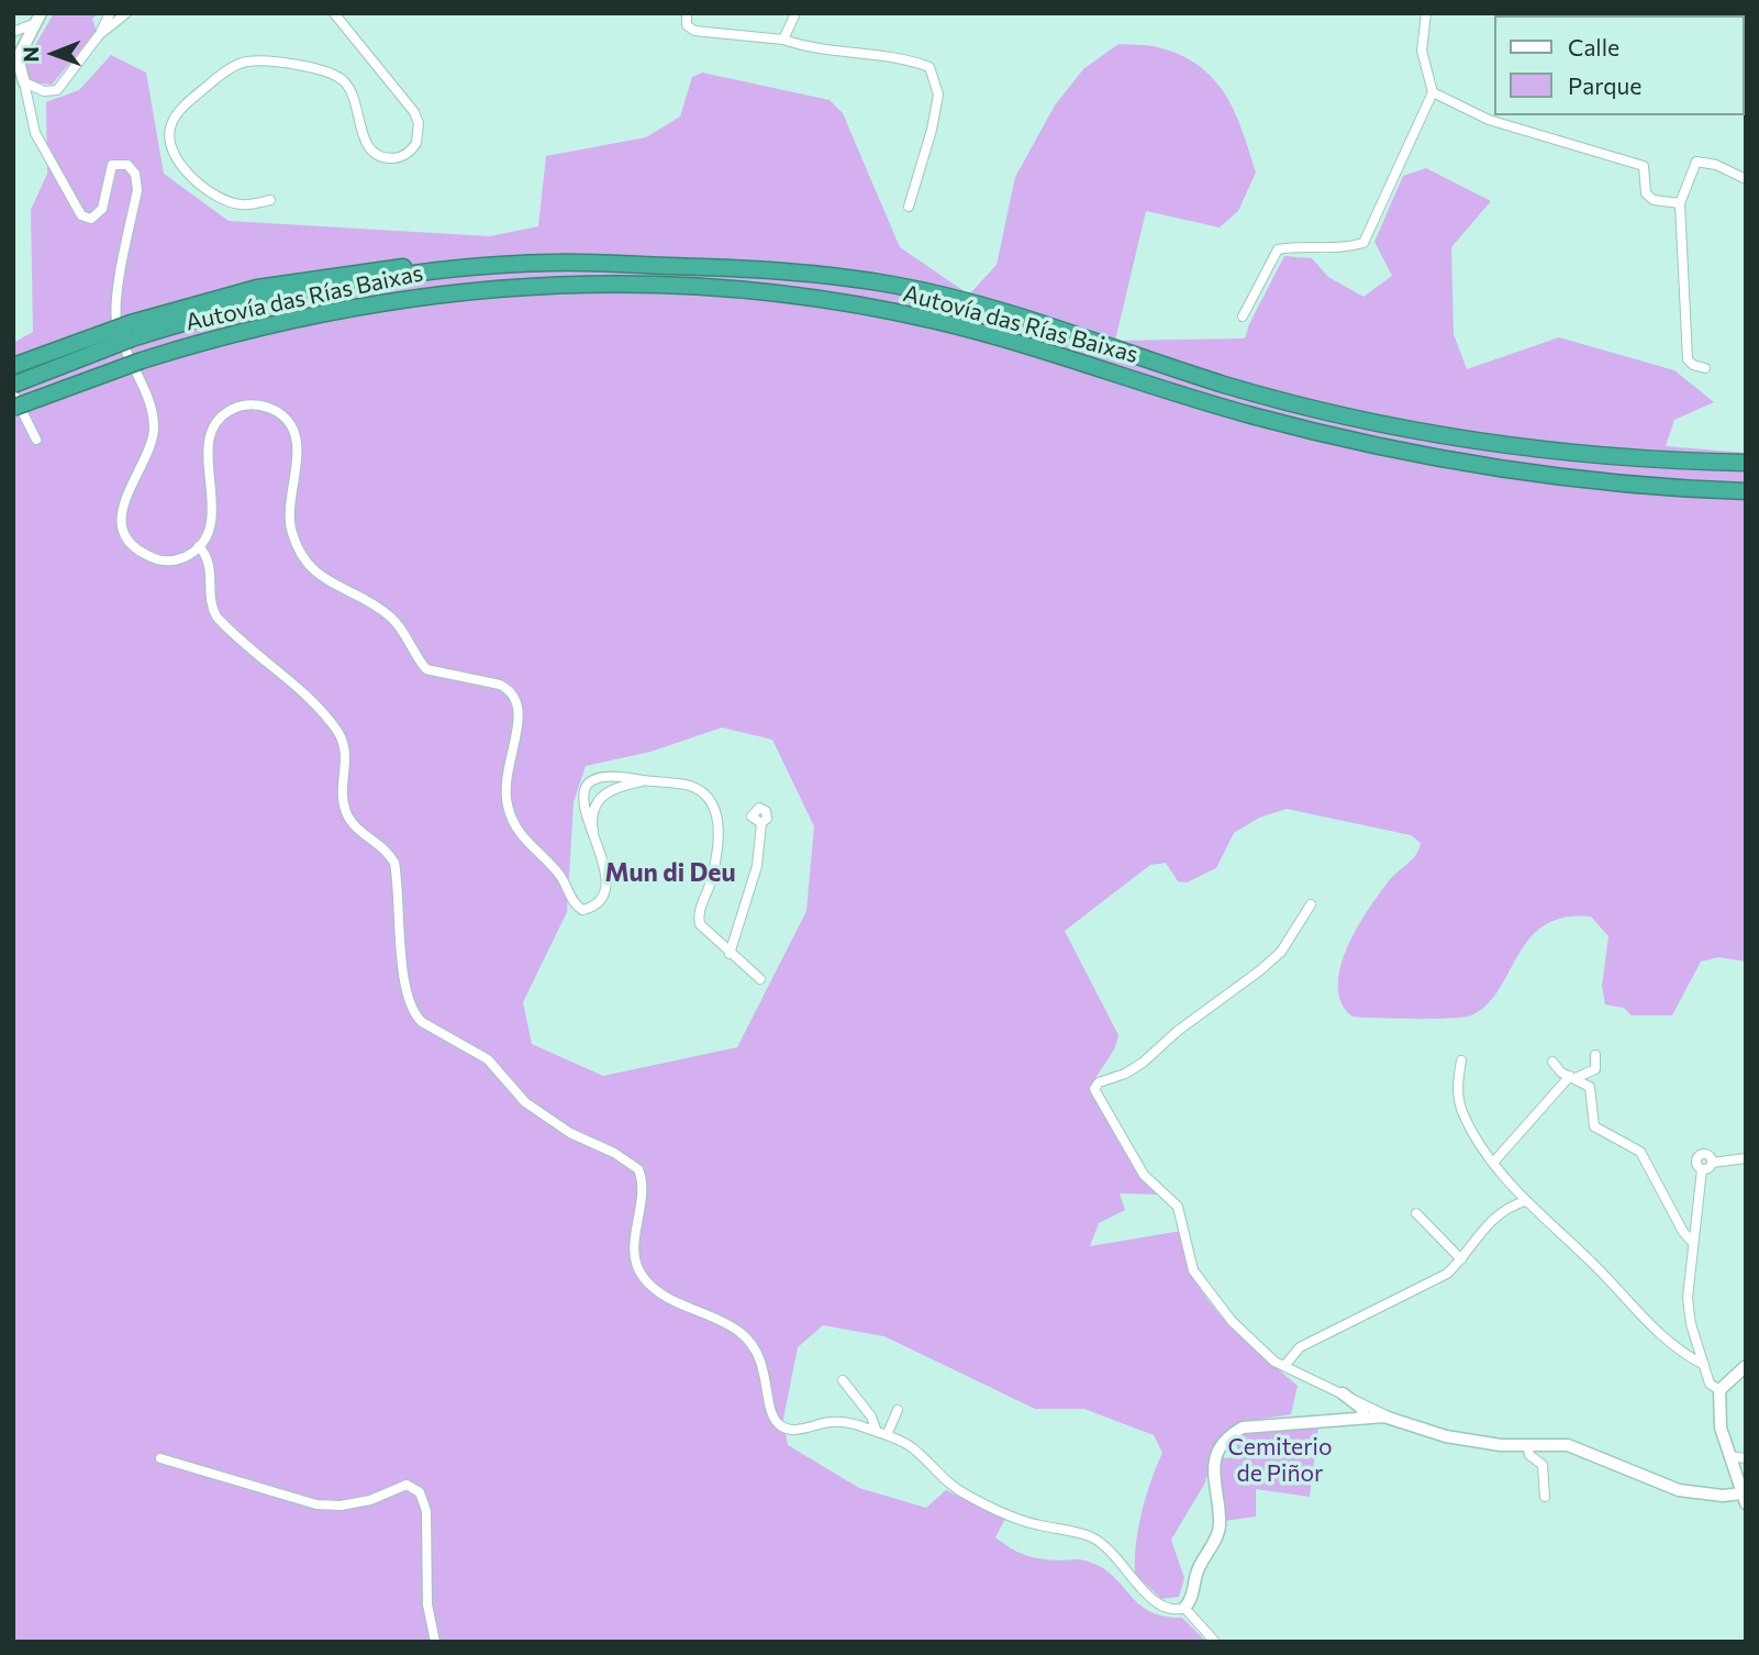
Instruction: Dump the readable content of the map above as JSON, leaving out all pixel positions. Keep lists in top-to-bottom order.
{
  "streets": {
    "highway": ["Autovía das Rías Baixas"]
  },
  "districts": ["Mun di Deu"],
  "parks": ["Cemiterio de Piñor"],
  "legend": ["Calle", "Parque"],
  "north": "left"
}
